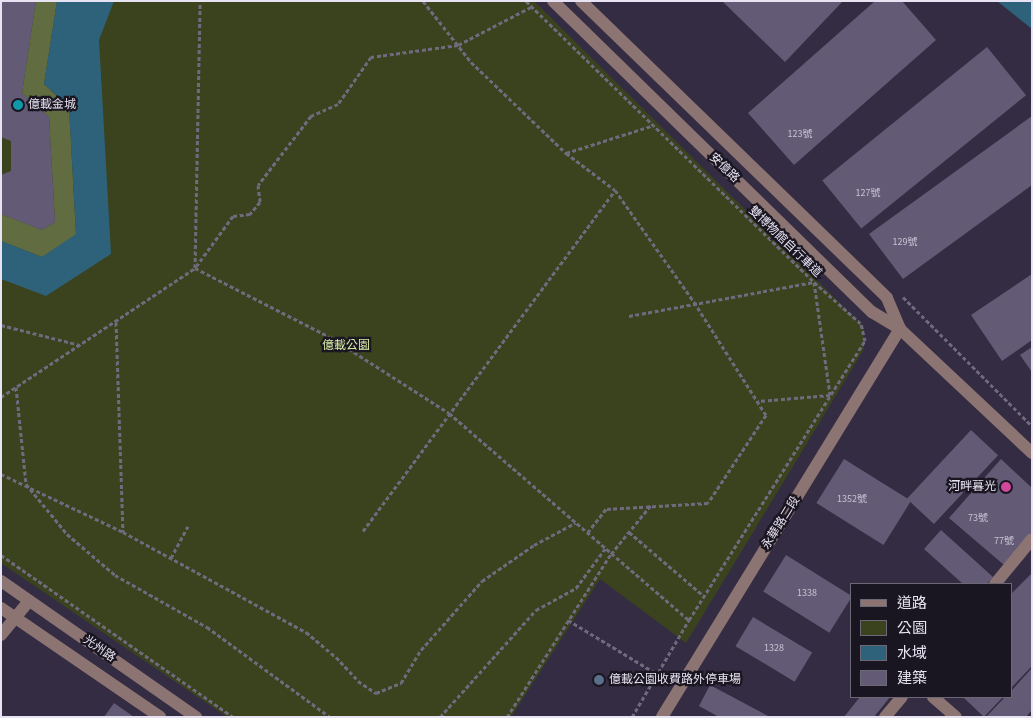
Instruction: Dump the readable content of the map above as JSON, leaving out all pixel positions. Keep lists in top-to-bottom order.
{
  "streets": {
    "street": ["安億路", "永華路二段", "光州路"],
    "path": ["雙博物館自行車道"]
  },
  "crossings": [
    ["安億路", "永華路二段"]
  ],
  "parks": ["億載公園"],
  "places": ["億載金城", "河畔暮光", "億載公園收費路外停車場"],
  "house_numbers": [
    "123號",
    "127號",
    "129號",
    "1352號",
    "73號",
    "77號",
    "1338",
    "1328"
  ],
  "legend": [
    "道路",
    "公園",
    "水域",
    "建築"
  ]
}
